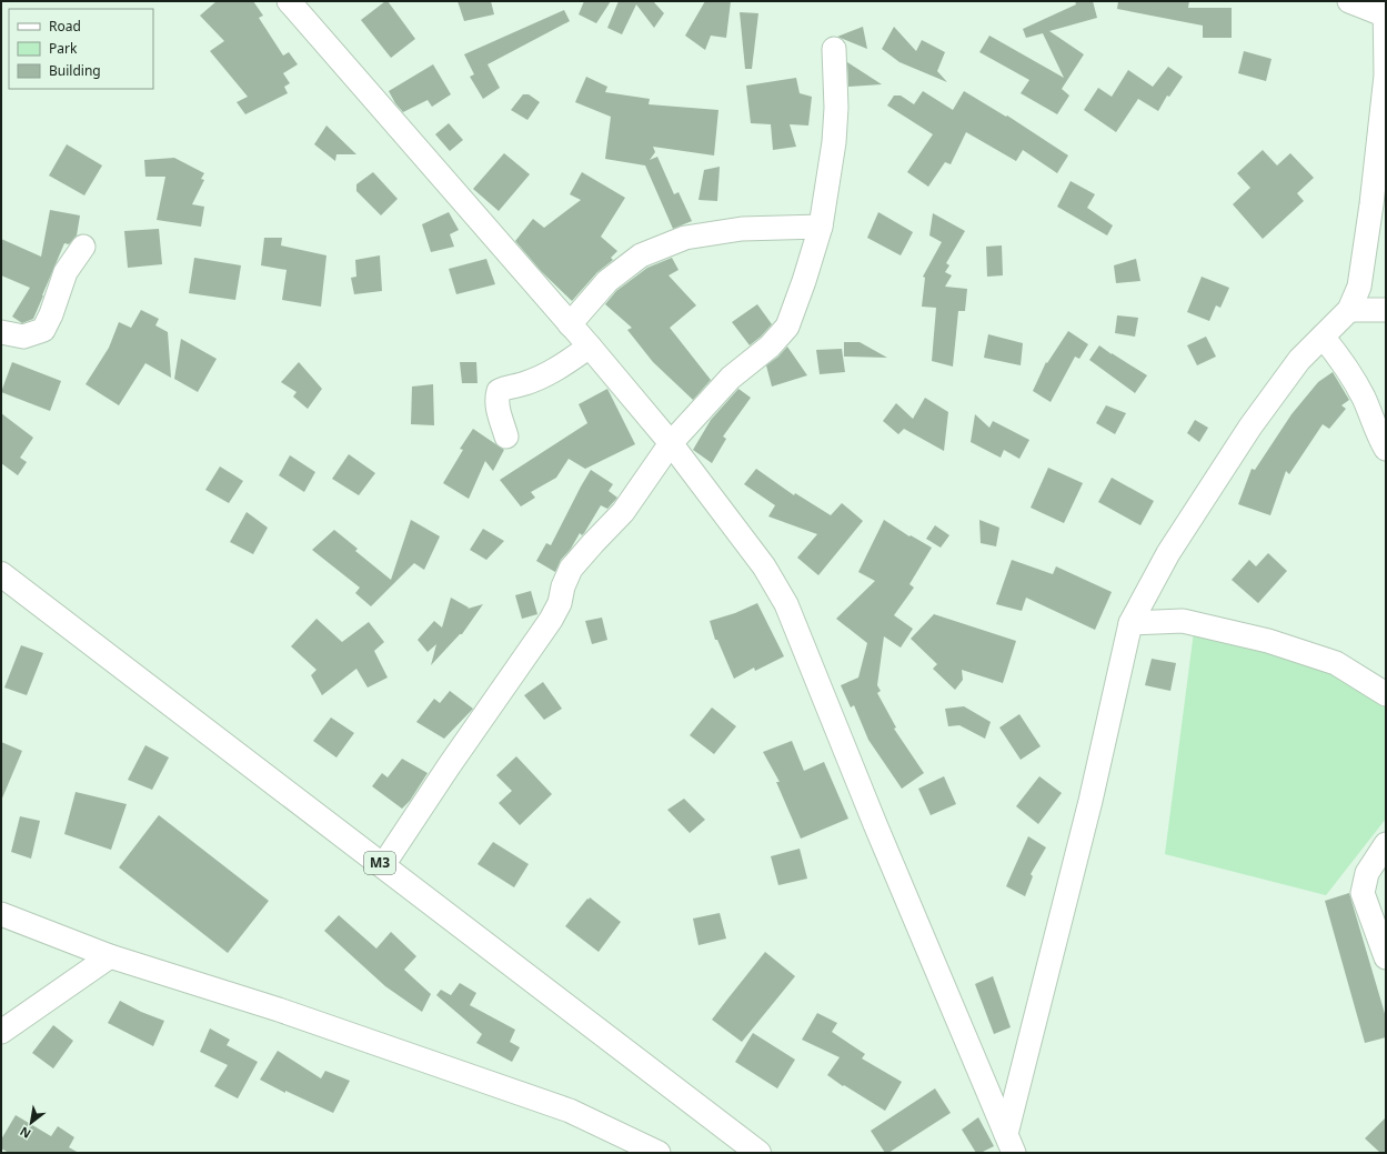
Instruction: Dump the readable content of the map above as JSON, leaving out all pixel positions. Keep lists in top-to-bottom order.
{
  "streets": {
    "highway": ["M3"]
  },
  "legend": ["Road", "Park", "Building"],
  "north": "bottom left"
}
